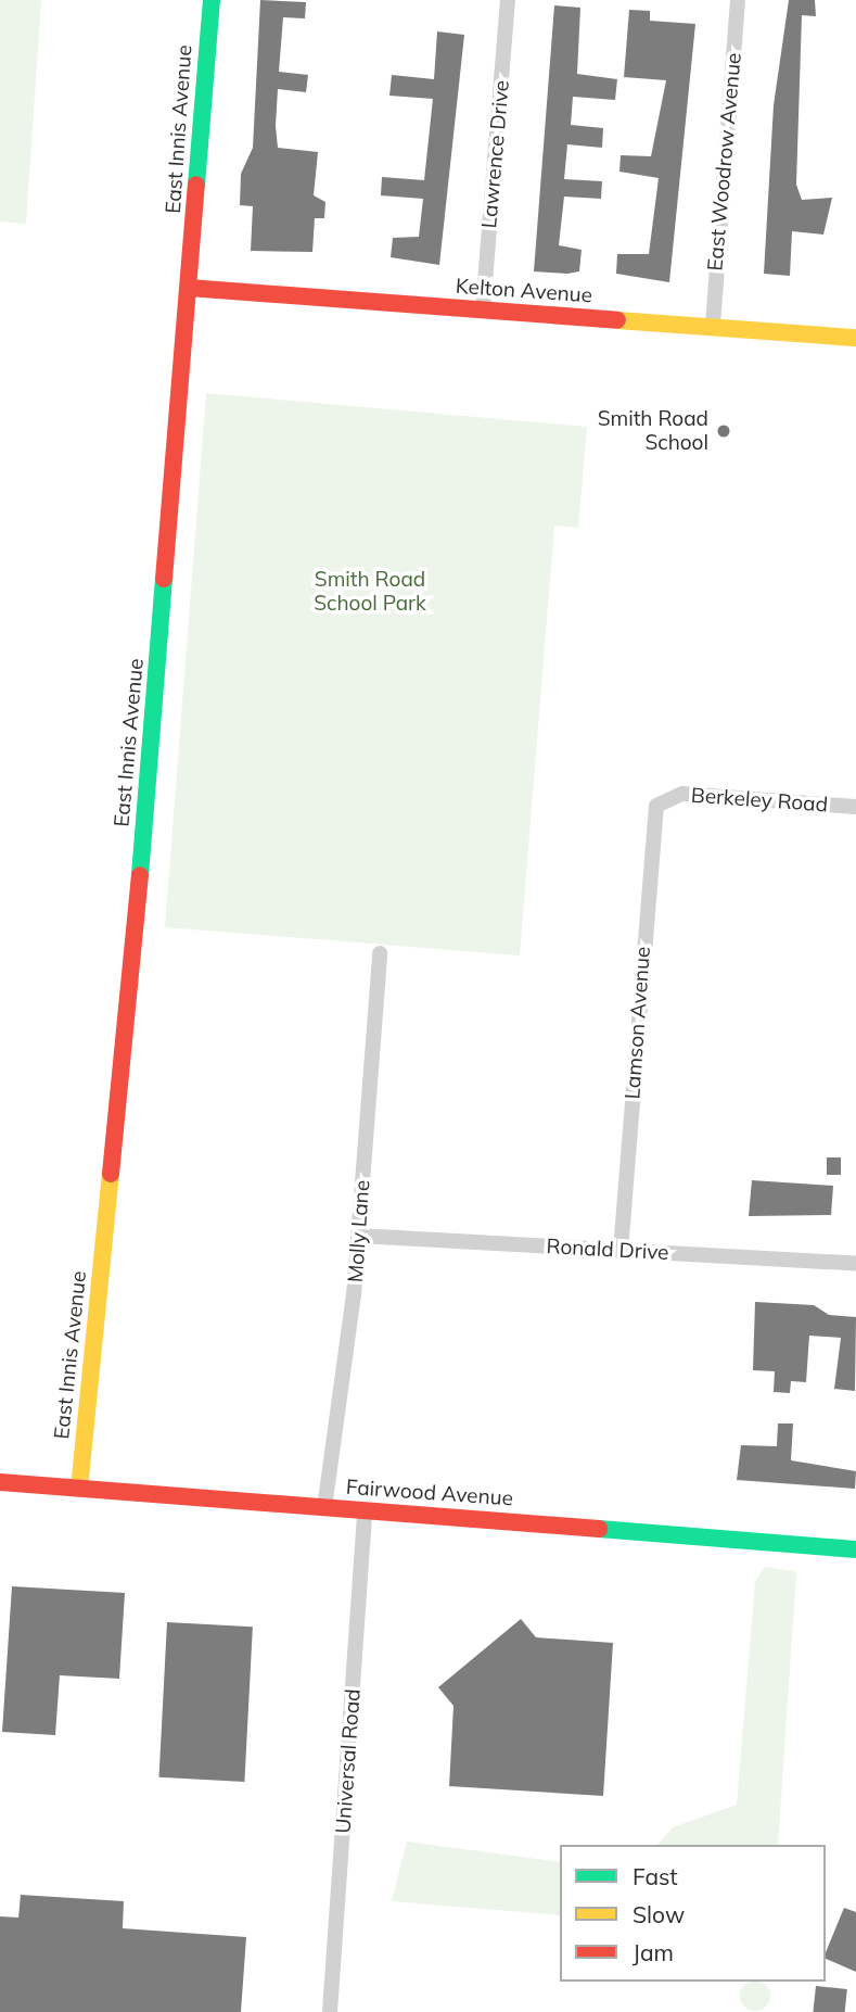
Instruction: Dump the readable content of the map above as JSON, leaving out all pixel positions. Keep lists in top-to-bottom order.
{
  "streets": {
    "street": [
      "East Innis Avenue",
      "Lawrence Drive",
      "East Woodrow Avenue",
      "Kelton Avenue",
      "Berkeley Road",
      "Lamson Avenue",
      "Molly Lane",
      "Ronald Drive",
      "Fairwood Avenue",
      "Universal Road"
    ]
  },
  "crossings": [
    ["East Innis Avenue", "Kelton Avenue"],
    ["East Innis Avenue", "Fairwood Avenue"],
    ["Lawrence Drive", "Kelton Avenue"],
    ["East Woodrow Avenue", "Kelton Avenue"],
    ["Berkeley Road", "Lamson Avenue"],
    ["Lamson Avenue", "Ronald Drive"],
    ["Molly Lane", "Ronald Drive"],
    ["Molly Lane", "Fairwood Avenue"],
    ["Fairwood Avenue", "Universal Road"]
  ],
  "parks": ["Smith Road School Park"],
  "places": ["Smith Road School"],
  "legend": ["Fast", "Slow", "Jam"]
}
